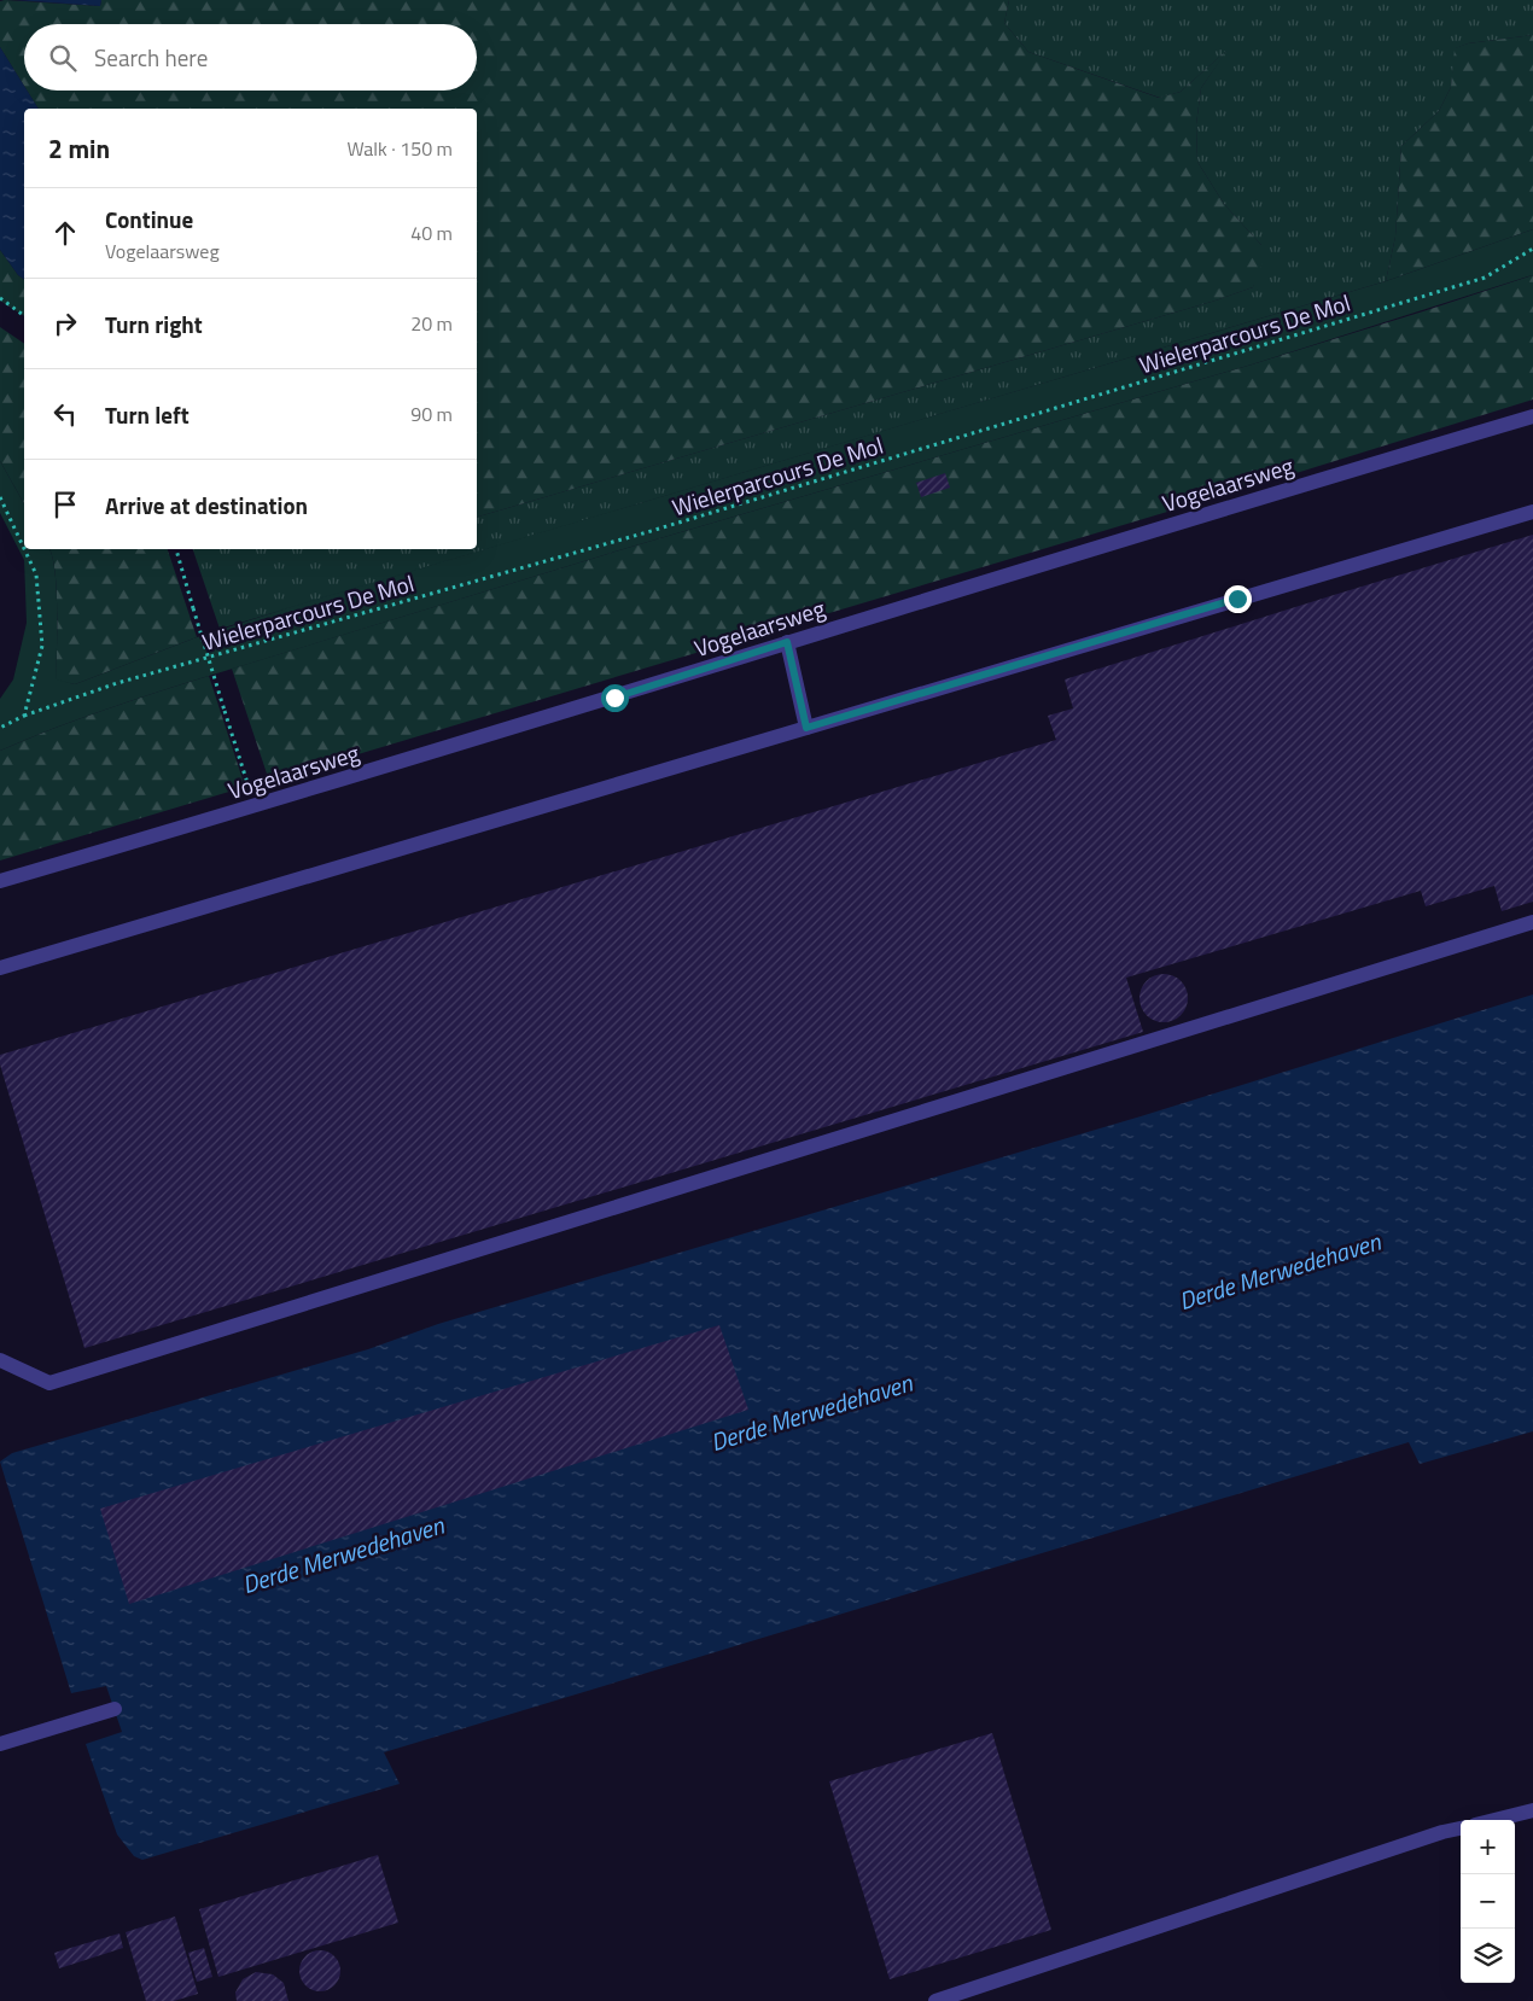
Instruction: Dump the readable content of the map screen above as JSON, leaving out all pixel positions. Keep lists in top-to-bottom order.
{
  "streets": {
    "street": ["Vogelaarsweg"],
    "path": ["Wielerparcours De Mol"]
  },
  "water": ["Derde Merwedehaven"],
  "page": {
    "search": "Search here",
    "heading": ["2 min", "Walk · 150 m"],
    "list": [
      ["Continue", "Vogelaarsweg", "40 m"],
      ["Turn right", "20 m"],
      ["Turn left", "90 m"],
      "Arrive at destination"
    ],
    "map_buttons": ["+", "−"]
  }
}
